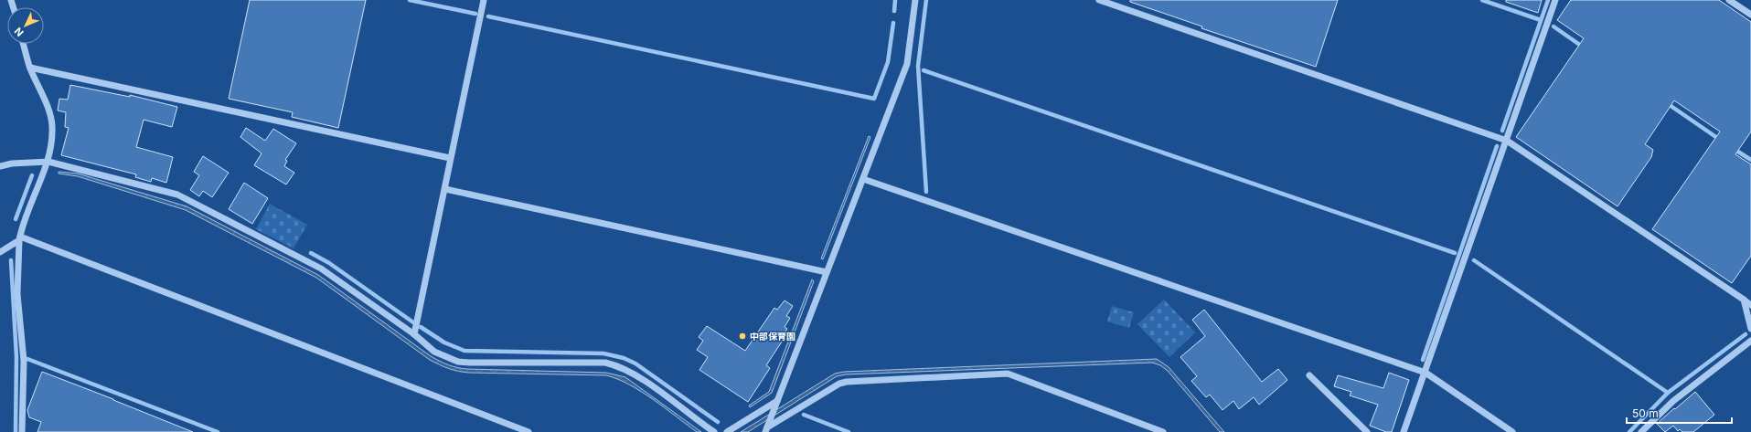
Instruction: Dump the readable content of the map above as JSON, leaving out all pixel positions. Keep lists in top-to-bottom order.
{
  "places": ["中部保育園"],
  "scale_bar": "50 m",
  "north": "bottom left"
}
